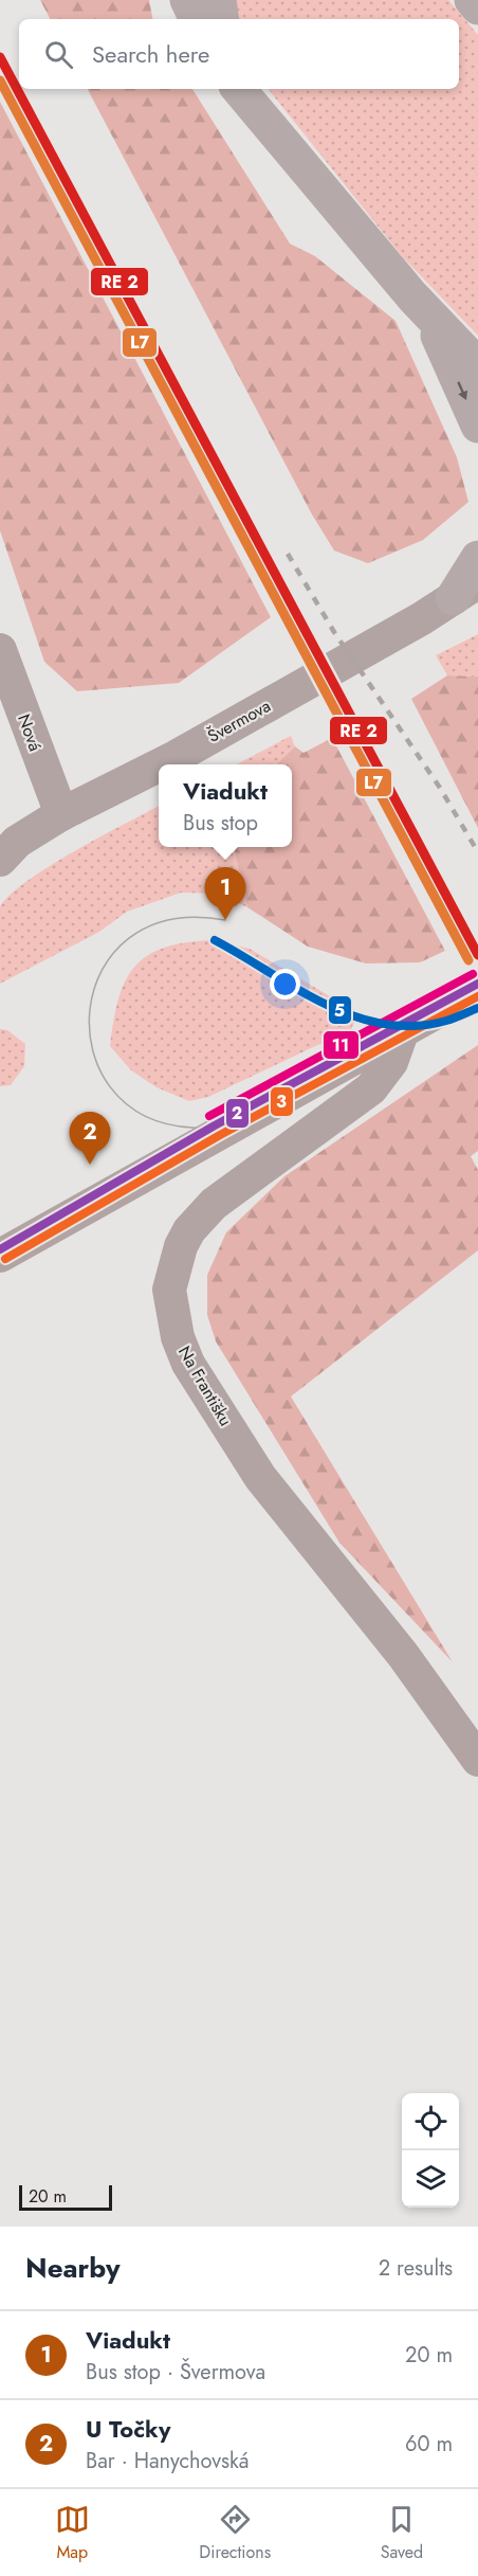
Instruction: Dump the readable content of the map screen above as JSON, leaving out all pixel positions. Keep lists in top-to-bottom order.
{
  "streets": {
    "street": ["Švermova", "Nová", "Na Františku"]
  },
  "crossings": [
    ["Švermova", "Nová"]
  ],
  "lines": [
    "transit line L7",
    "transit line 5",
    "transit line 11",
    "tram line 2",
    "transit line 3"
  ],
  "scale_bar": "20 m",
  "page": {
    "search": "Search here",
    "popup": ["Viadukt", "Bus stop"],
    "pins": ["1", "2"],
    "scale": "20 m",
    "heading": ["Nearby", "2 results"],
    "list": [
      {
        "mark": "1",
        "name": "Viadukt",
        "note": "Bus stop · Švermova",
        "value": "20 m"
      },
      {
        "mark": "2",
        "name": "U Točky",
        "note": "Bar · Hanychovská",
        "value": "60 m"
      }
    ],
    "nav": ["Map", "Directions", "Saved"]
  }
}
